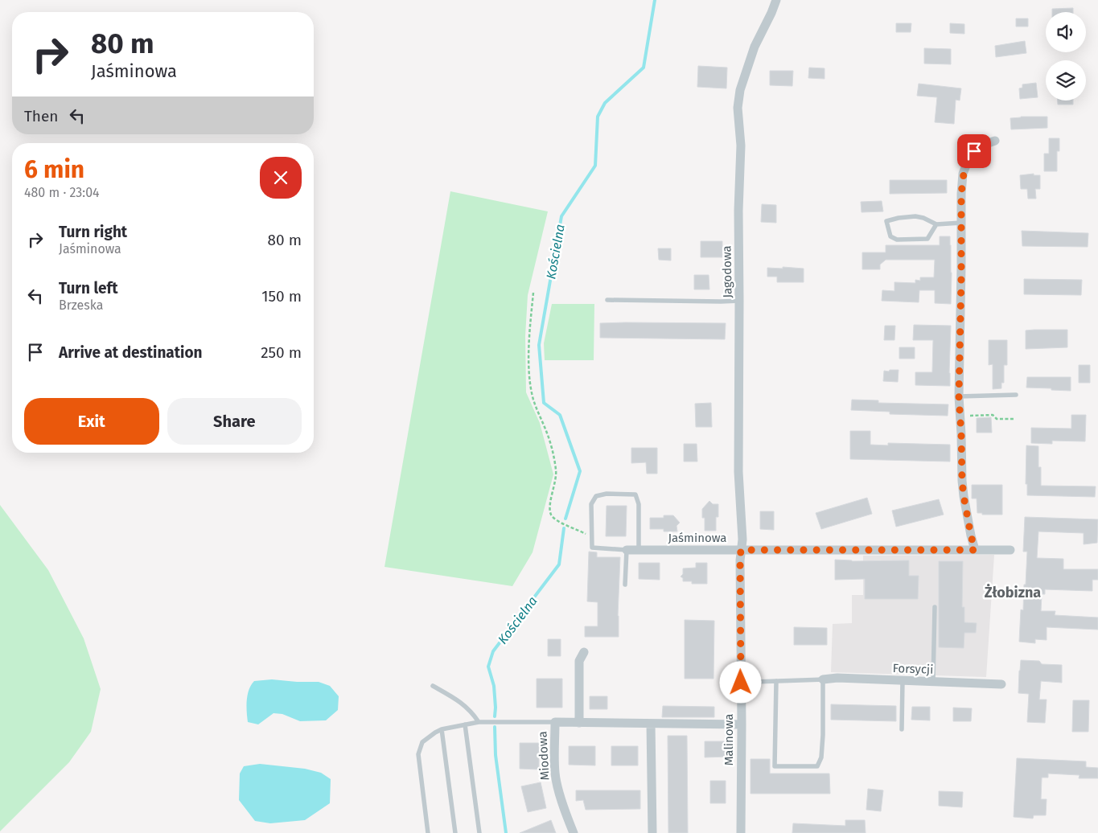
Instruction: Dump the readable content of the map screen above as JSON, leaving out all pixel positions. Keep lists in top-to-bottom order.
{
  "streets": {
    "street": [
      "Jagodowa",
      "Jaśminowa",
      "Forsycji",
      "Malinowa",
      "Miodowa"
    ]
  },
  "crossings": [
    ["Jagodowa", "Jaśminowa"],
    ["Jagodowa", "Malinowa"],
    ["Jaśminowa", "Malinowa"]
  ],
  "districts": ["Żłobizna"],
  "water": ["Kościelna"],
  "page": {
    "turn": ["80 m", "Jaśminowa"],
    "then": "Then",
    "heading": ["6 min", "480 m · 23:04"],
    "list": [
      {
        "name": "Turn right",
        "note": "Jaśminowa",
        "value": "80 m"
      },
      {
        "name": "Turn left",
        "note": "Brzeska",
        "value": "150 m"
      },
      {
        "name": "Arrive at destination",
        "value": "250 m"
      }
    ],
    "buttons": ["Exit", "Share"]
  }
}
